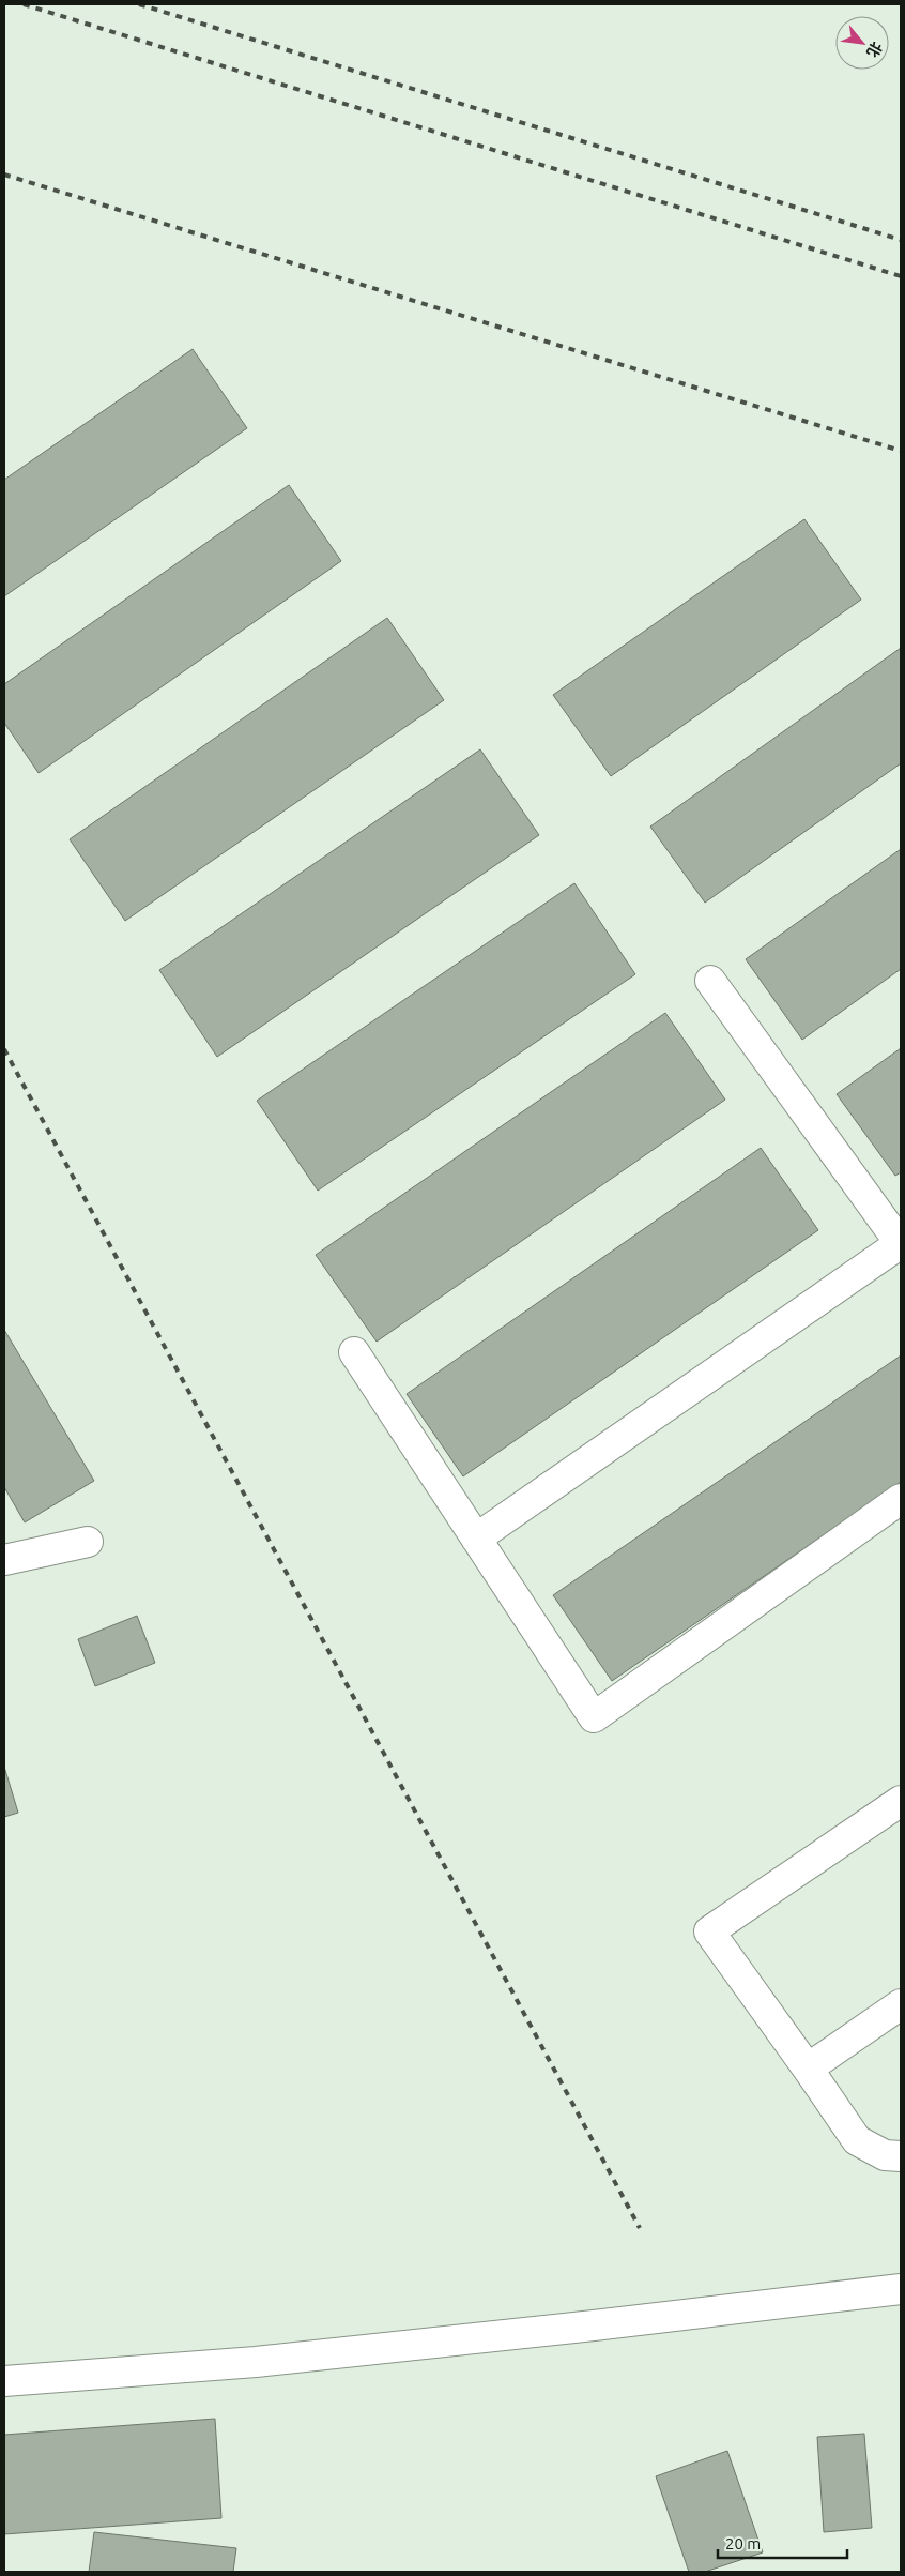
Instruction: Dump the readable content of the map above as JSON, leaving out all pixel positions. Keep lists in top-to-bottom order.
{
  "scale_bar": "20 m",
  "north": "bottom right"
}
